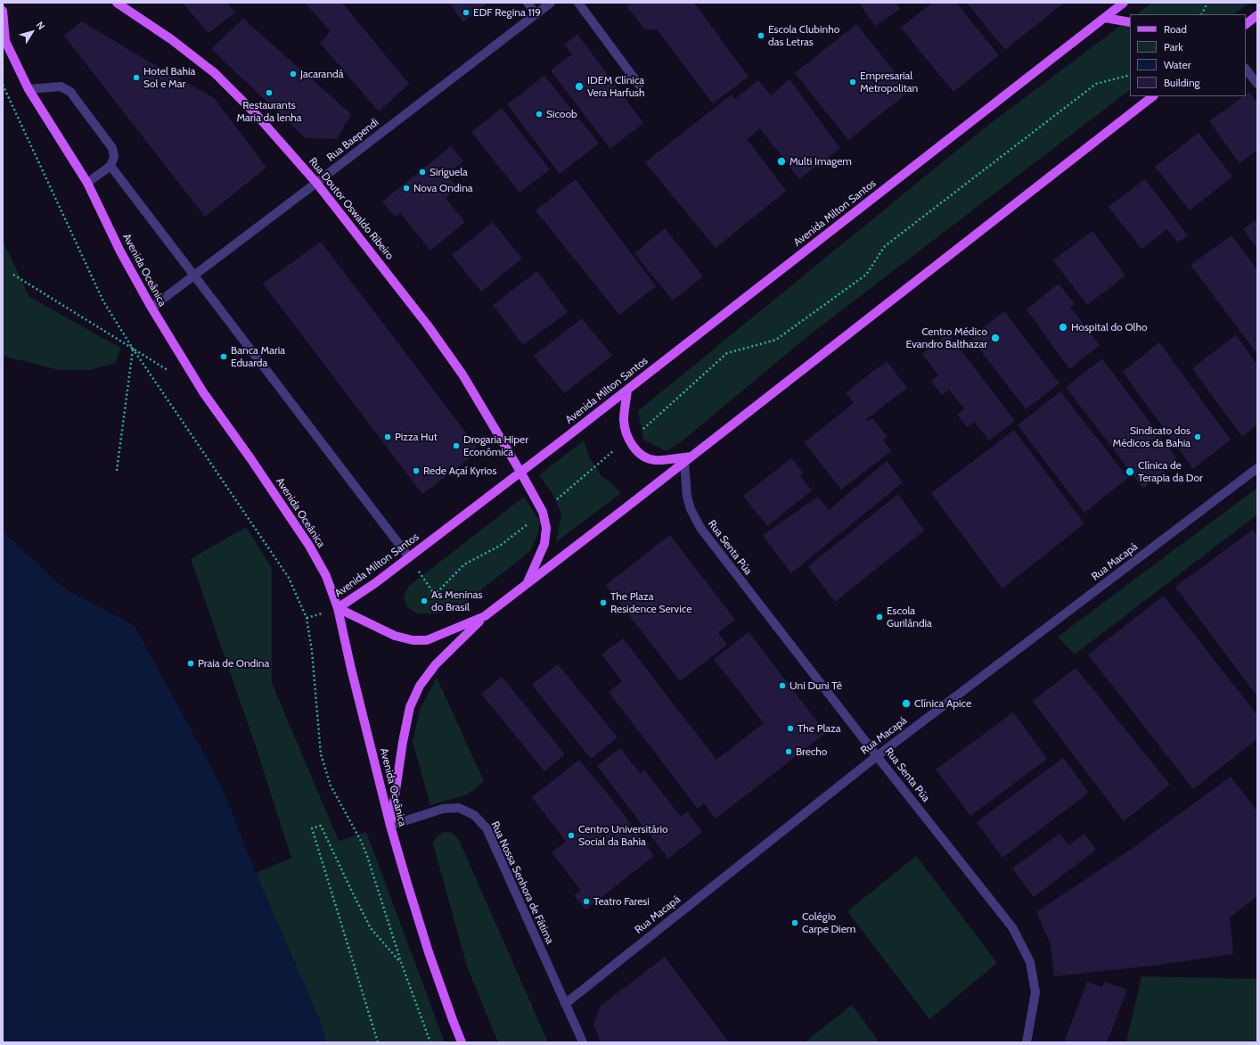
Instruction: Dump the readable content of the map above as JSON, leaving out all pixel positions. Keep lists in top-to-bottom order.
{
  "streets": {
    "main road": ["Rua Doutor Oswaldo Ribeiro", "Avenida Milton Santos", "Avenida Oceânica"],
    "street": [
      "Rua Baependi",
      "Rua Senta Púa",
      "Rua Macapá",
      "Rua Nossa Senhora de Fátima"
    ]
  },
  "crossings": [
    ["Rua Baependi", "Rua Doutor Oswaldo Ribeiro"],
    ["Rua Baependi", "Avenida Oceânica"],
    ["Rua Doutor Oswaldo Ribeiro", "Avenida Milton Santos"],
    ["Avenida Milton Santos", "Avenida Oceânica"],
    ["Avenida Milton Santos", "Rua Senta Púa"],
    ["Avenida Oceânica", "Rua Nossa Senhora de Fátima"],
    ["Rua Senta Púa", "Rua Macapá"],
    ["Rua Macapá", "Rua Nossa Senhora de Fátima"]
  ],
  "places": [
    "EDF Regina 119",
    "Escola Clubinho das Letras",
    "Jacarandá",
    "Hotel Bahia Sol e Mar",
    "Empresarial Metropolitan",
    "IDEM Clínica Vera Harfush",
    "Restaurants Maria da lenha",
    "Sicoob",
    "Multi Imagem",
    "Siriguela",
    "Nova Ondina",
    "Hospital do Olho",
    "Centro Médico Evandro Balthazar",
    "Banca Maria Eduarda",
    "Pizza Hut",
    "Sindicato dos Médicos da Bahia",
    "Drogaria Hiper Econômica",
    "Rede Açaí Kyrios",
    "Clínica de Terapia da Dor",
    "As Meninas do Brasil",
    "The Plaza Residence Service",
    "Escola Gurilândia",
    "Praia de Ondina",
    "Uni Duni Tê",
    "Clínica Apice",
    "The Plaza",
    "Brecho",
    "Centro Universitário Social da Bahia",
    "Teatro Faresi",
    "Colégio Carpe Diem"
  ],
  "legend": [
    "Road",
    "Park",
    "Water",
    "Building"
  ],
  "north": "top right"
}
